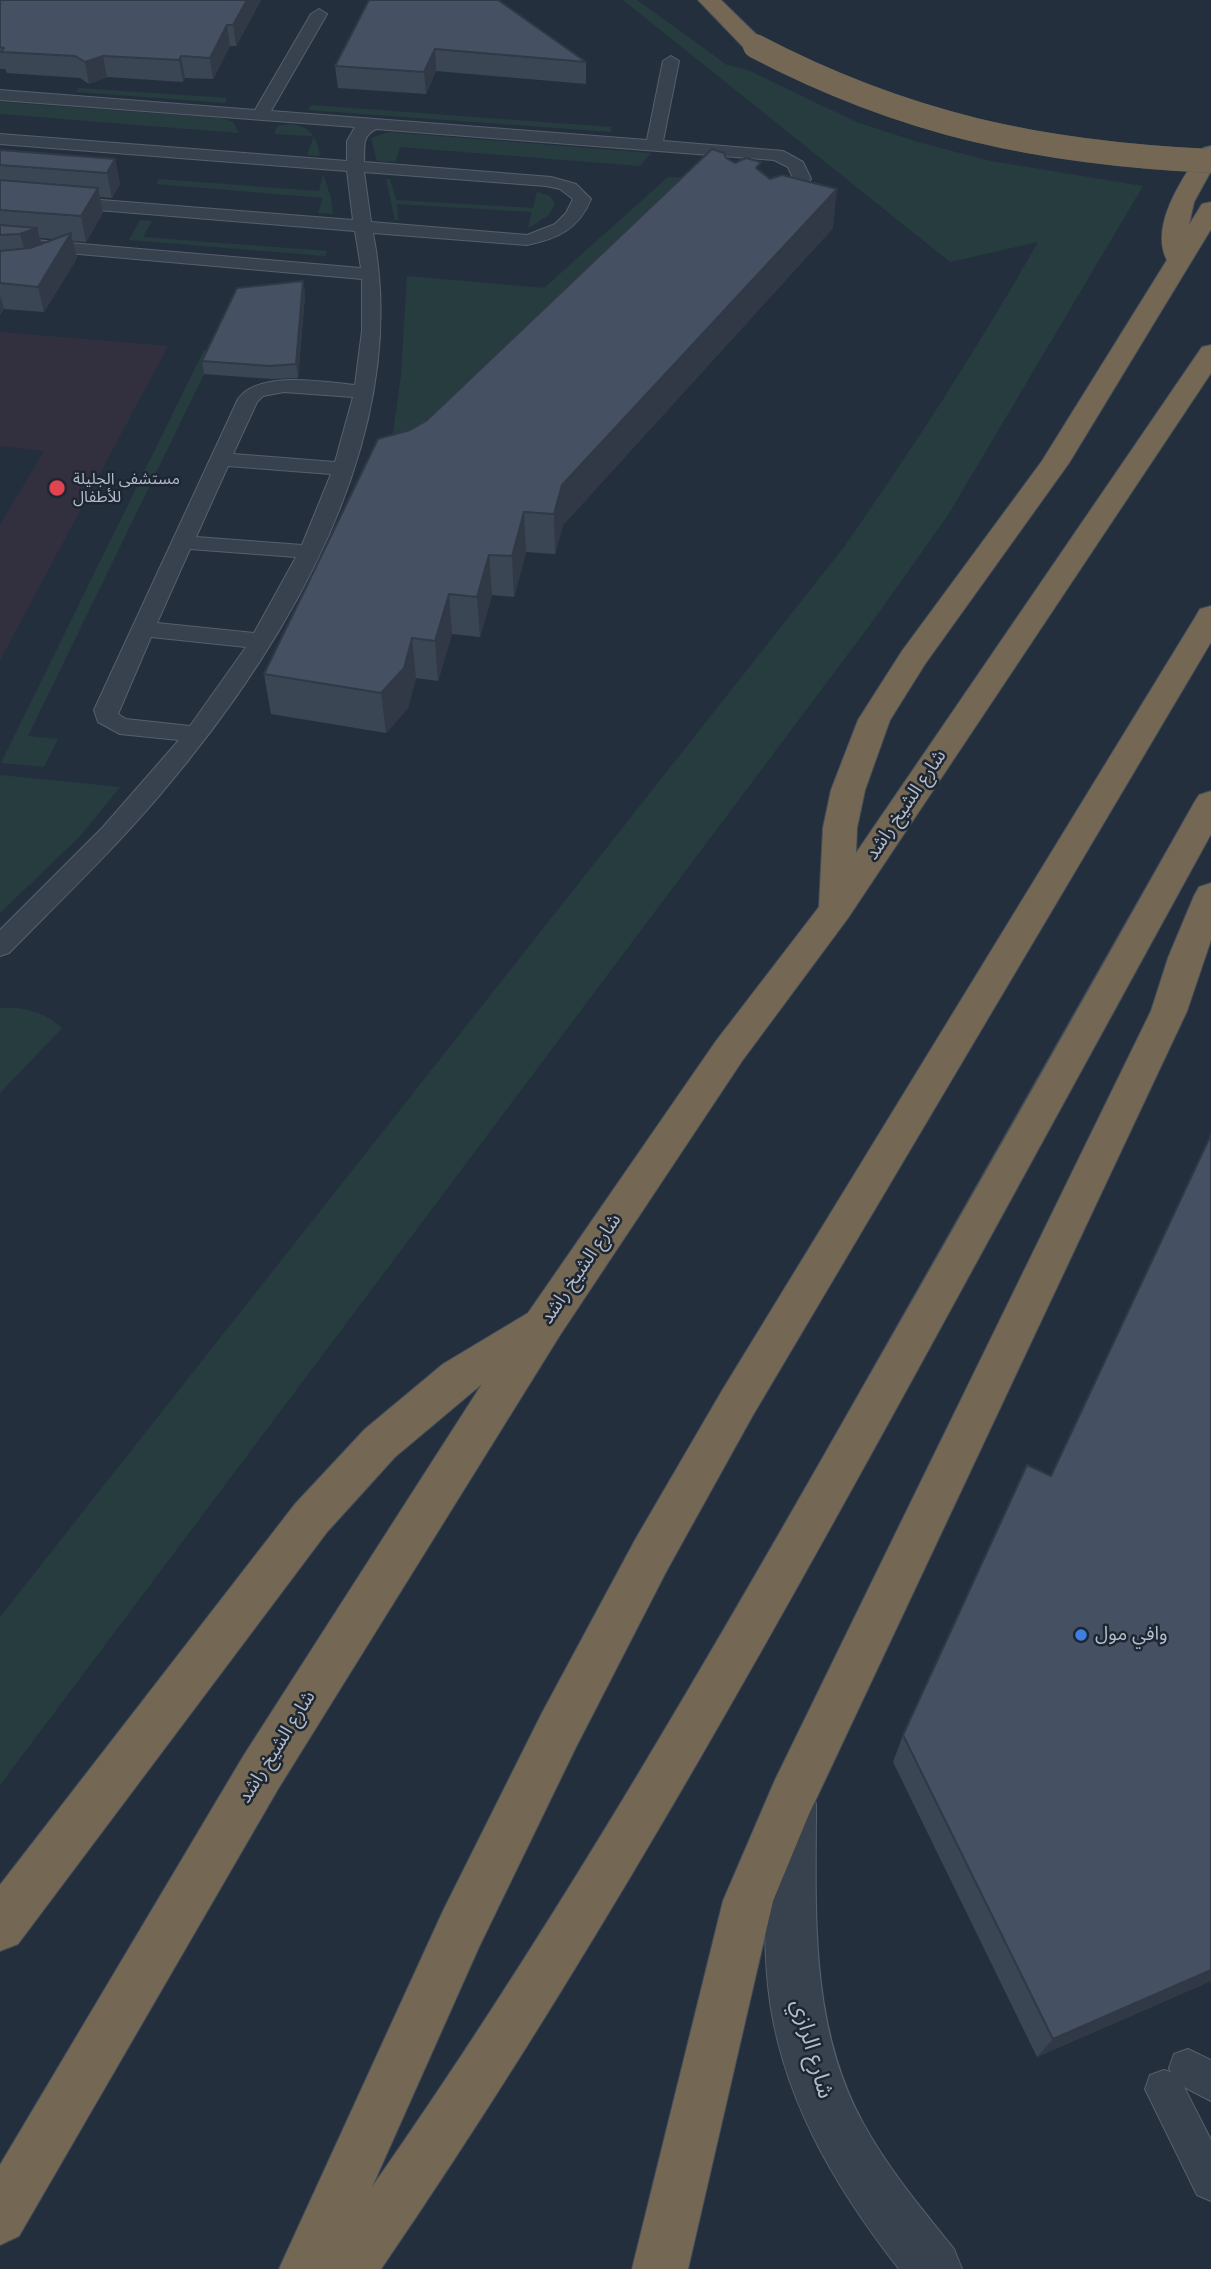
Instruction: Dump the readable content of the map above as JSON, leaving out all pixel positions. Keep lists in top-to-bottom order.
{
  "streets": {
    "highway": ["شارع الشيخ راشد"],
    "street": ["شارع الرازي"]
  },
  "places": ["مستشفى الجليلة للأطفال", "وافي مول"]
}
